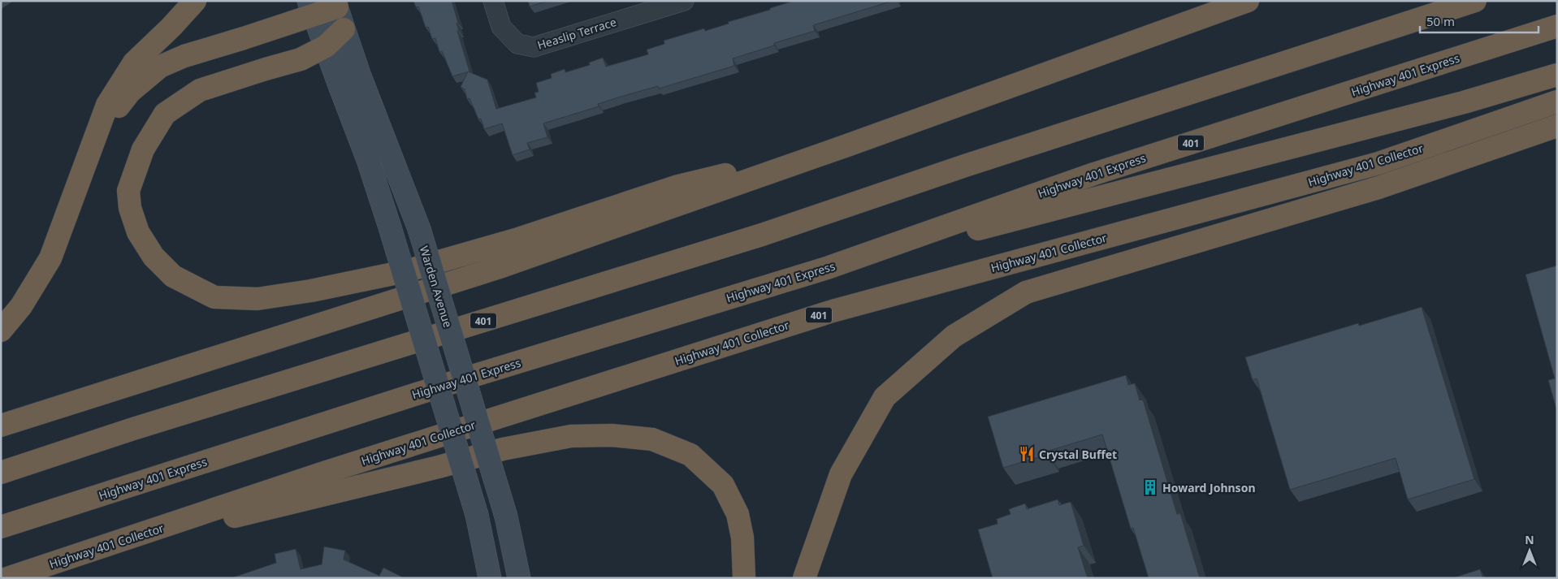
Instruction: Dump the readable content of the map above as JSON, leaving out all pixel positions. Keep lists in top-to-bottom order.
{
  "streets": {
    "highway": ["Highway 401 Express", "401", "Highway 401 Collector"],
    "main road": ["Warden Avenue"],
    "street": ["Heaslip Terrace"]
  },
  "places": {
    "restaurant": ["Crystal Buffet"],
    "building": ["Howard Johnson"]
  },
  "scale_bar": "50 m",
  "north": "top"
}
